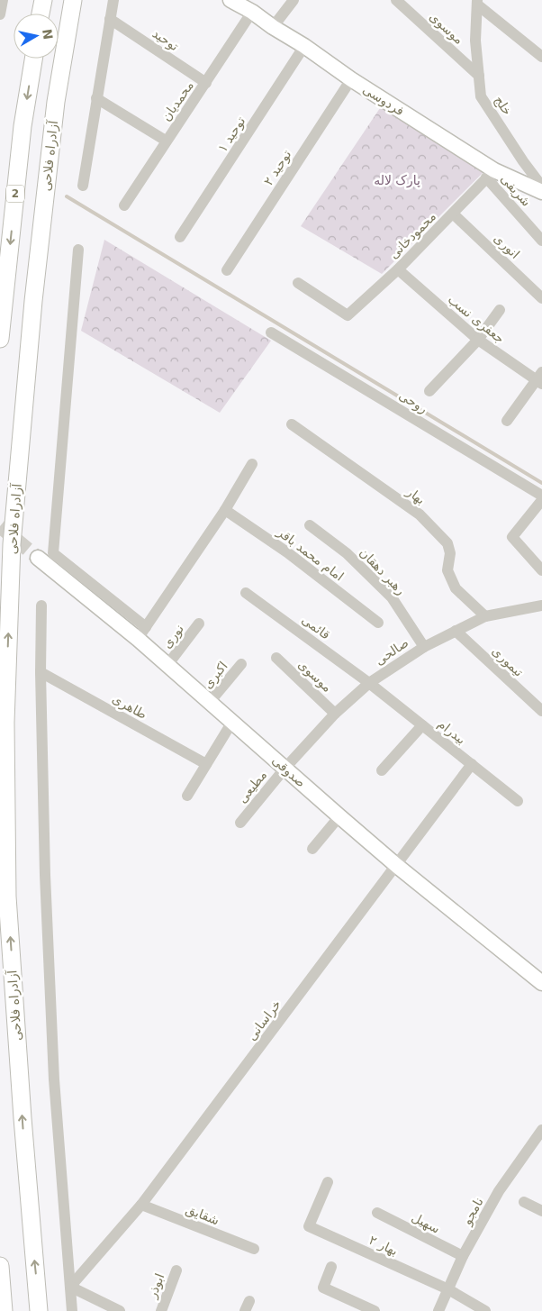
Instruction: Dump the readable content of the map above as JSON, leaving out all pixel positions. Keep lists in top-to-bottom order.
{
  "streets": {
    "highway": ["آزادراه فلاحی", "2"],
    "main road": ["فردوسی", "صدوقی"],
    "street": [
      "موسوی",
      "توحید",
      "محمدیان",
      "خلج",
      "توحید ۱",
      "توحید ۲",
      "شریفی",
      "محمودخانی",
      "انوری",
      "جعفری نسب",
      "روحی",
      "بهار",
      "امام محمد باقر",
      "رهبر دهقان",
      "قائمی",
      "نوری",
      "صالحی",
      "تیموری",
      "اکبری",
      "طاهری",
      "بیدرام",
      "مطیعی",
      "خراسانی",
      "نامجو",
      "شقایق",
      "سهیل",
      "بهار ۲",
      "ابوذر"
    ]
  },
  "crossings": [
    ["موسوی", "خلج"],
    ["موسوی", "صالحی"],
    ["توحید", "محمدیان"],
    ["فردوسی", "محمدیان"],
    ["فردوسی", "توحید ۱"],
    ["فردوسی", "توحید ۲"],
    ["فردوسی", "شریفی"],
    ["فردوسی", "محمودخانی"],
    ["شریفی", "محمودخانی"],
    ["محمودخانی", "انوری"],
    ["محمودخانی", "جعفری نسب"],
    ["بهار", "صالحی"],
    ["رهبر دهقان", "صالحی"],
    ["قائمی", "صالحی"],
    ["قائمی", "بیدرام"],
    ["نوری", "صدوقی"],
    ["صالحی", "تیموری"],
    ["صالحی", "بیدرام"],
    ["صالحی", "صدوقی"],
    ["صالحی", "مطیعی"],
    ["اکبری", "صدوقی"],
    ["بیدرام", "خراسانی"],
    ["صدوقی", "مطیعی"],
    ["صدوقی", "خراسانی"],
    ["خراسانی", "شقایق"],
    ["نامجو", "سهیل"],
    ["نامجو", "بهار ۲"]
  ],
  "one_way": ["آزادراه فلاحی"],
  "parks": ["پارک لاله"],
  "north": "right"
}
